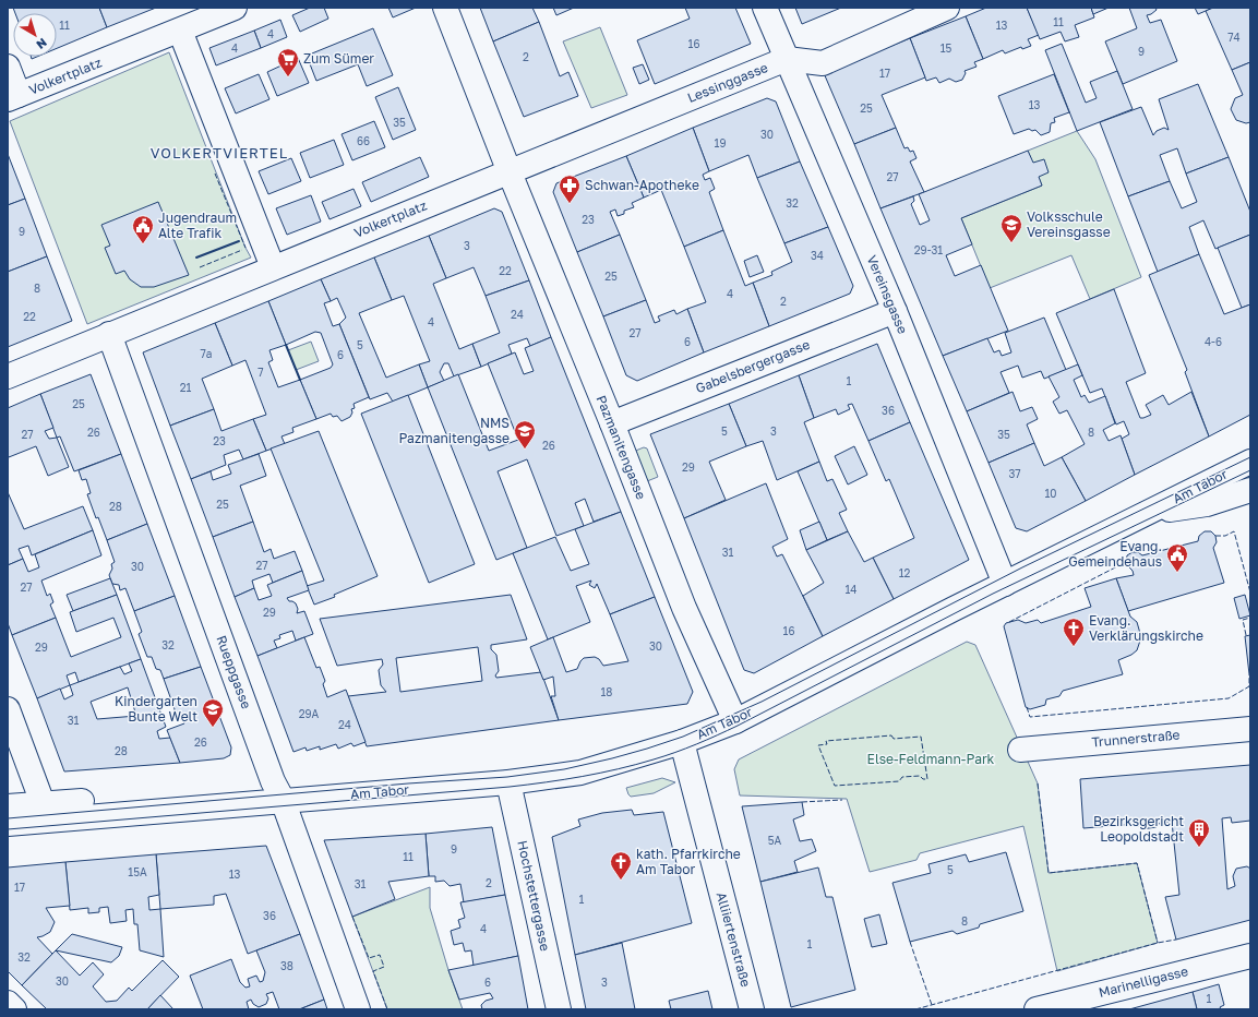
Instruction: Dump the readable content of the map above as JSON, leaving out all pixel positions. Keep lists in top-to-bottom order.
{
  "streets": {
    "street": [
      "Volkertplatz",
      "Lessinggasse",
      "Vereinsgasse",
      "Gabelsbergergasse",
      "Pazmanitengasse",
      "Am Tabor",
      "Rueppgasse",
      "Trunnerstraße",
      "Hochstettergasse",
      "Alliiertenstraße",
      "Marinelligasse"
    ]
  },
  "crossings": [
    ["Volkertplatz", "Lessinggasse"],
    ["Volkertplatz", "Pazmanitengasse"],
    ["Volkertplatz", "Rueppgasse"],
    ["Lessinggasse", "Vereinsgasse"],
    ["Lessinggasse", "Pazmanitengasse"],
    ["Vereinsgasse", "Gabelsbergergasse"],
    ["Vereinsgasse", "Am Tabor"],
    ["Gabelsbergergasse", "Pazmanitengasse"],
    ["Pazmanitengasse", "Am Tabor"],
    ["Am Tabor", "Rueppgasse"],
    ["Am Tabor", "Hochstettergasse"],
    ["Am Tabor", "Alliiertenstraße"]
  ],
  "districts": ["VOLKERTVIERTEL"],
  "parks": ["Else-Feldmann-Park"],
  "places": {
    "supermarket": ["Zum Sümer"],
    "pharmacy": ["Schwan-Apotheke"],
    "school or university": ["Volksschule Vereinsgasse", "NMS Pazmanitengasse", "Kindergarten Bunte Welt"],
    "public building": ["Jugendraum Alte Trafik", "Evang. Gemeindehaus"],
    "church": ["Evang. Verklärungskirche", "kath. Pfarrkirche Am Tabor"],
    "building": ["Bezirksgericht Leopoldstadt"]
  },
  "house_numbers": [
    "11",
    "11",
    "13",
    "4",
    "74",
    "16",
    "4",
    "15",
    "9",
    "2",
    "17",
    "13",
    "25",
    "35",
    "30",
    "66",
    "19",
    "27",
    "32",
    "23",
    "9",
    "3",
    "29-31",
    "34",
    "22",
    "25",
    "8",
    "4",
    "2",
    "24",
    "22",
    "4",
    "27",
    "6",
    "4-6",
    "5",
    "7a",
    "6",
    "7",
    "1",
    "21",
    "25",
    "36",
    "5",
    "3",
    "26",
    "8",
    "27",
    "35",
    "23",
    "26",
    "29",
    "37",
    "10",
    "25",
    "28",
    "31",
    "27",
    "30",
    "12",
    "27",
    "14",
    "29",
    "16",
    "32",
    "30",
    "29",
    "18",
    "29A",
    "31",
    "24",
    "26",
    "28",
    "5A",
    "9",
    "11",
    "5",
    "15A",
    "13",
    "2",
    "31",
    "17",
    "1",
    "36",
    "8",
    "4",
    "1",
    "32",
    "38",
    "30",
    "6",
    "3",
    "1"
  ],
  "north": "bottom right"
}
